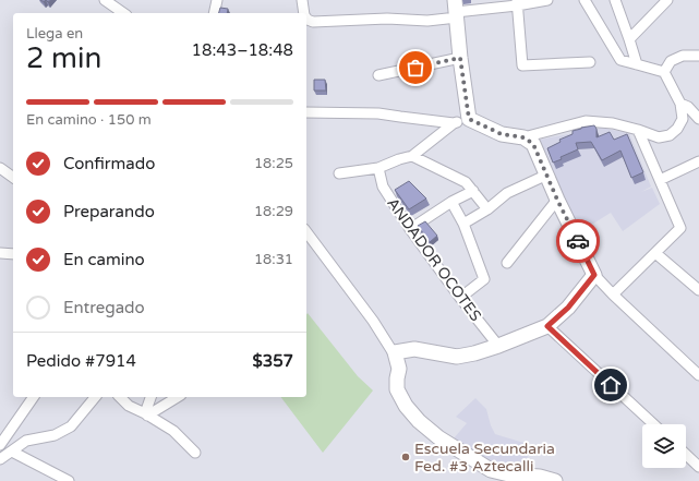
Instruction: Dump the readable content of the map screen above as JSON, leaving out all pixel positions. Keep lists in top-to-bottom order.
{
  "streets": {
    "street": ["ANDADOR OCOTES"]
  },
  "places": ["Escuela Secundaria Fed. #3 Aztecalli"],
  "page": {
    "heading": ["2 min", "Llega en", "18:43–18:48"],
    "panel": ["Pedido #7914", "$357"],
    "bar": "En camino · 150 m",
    "list": [
      ["Confirmado", "18:25"],
      ["Preparando", "18:29"],
      ["En camino", "18:31"],
      "Entregado"
    ]
  }
}
